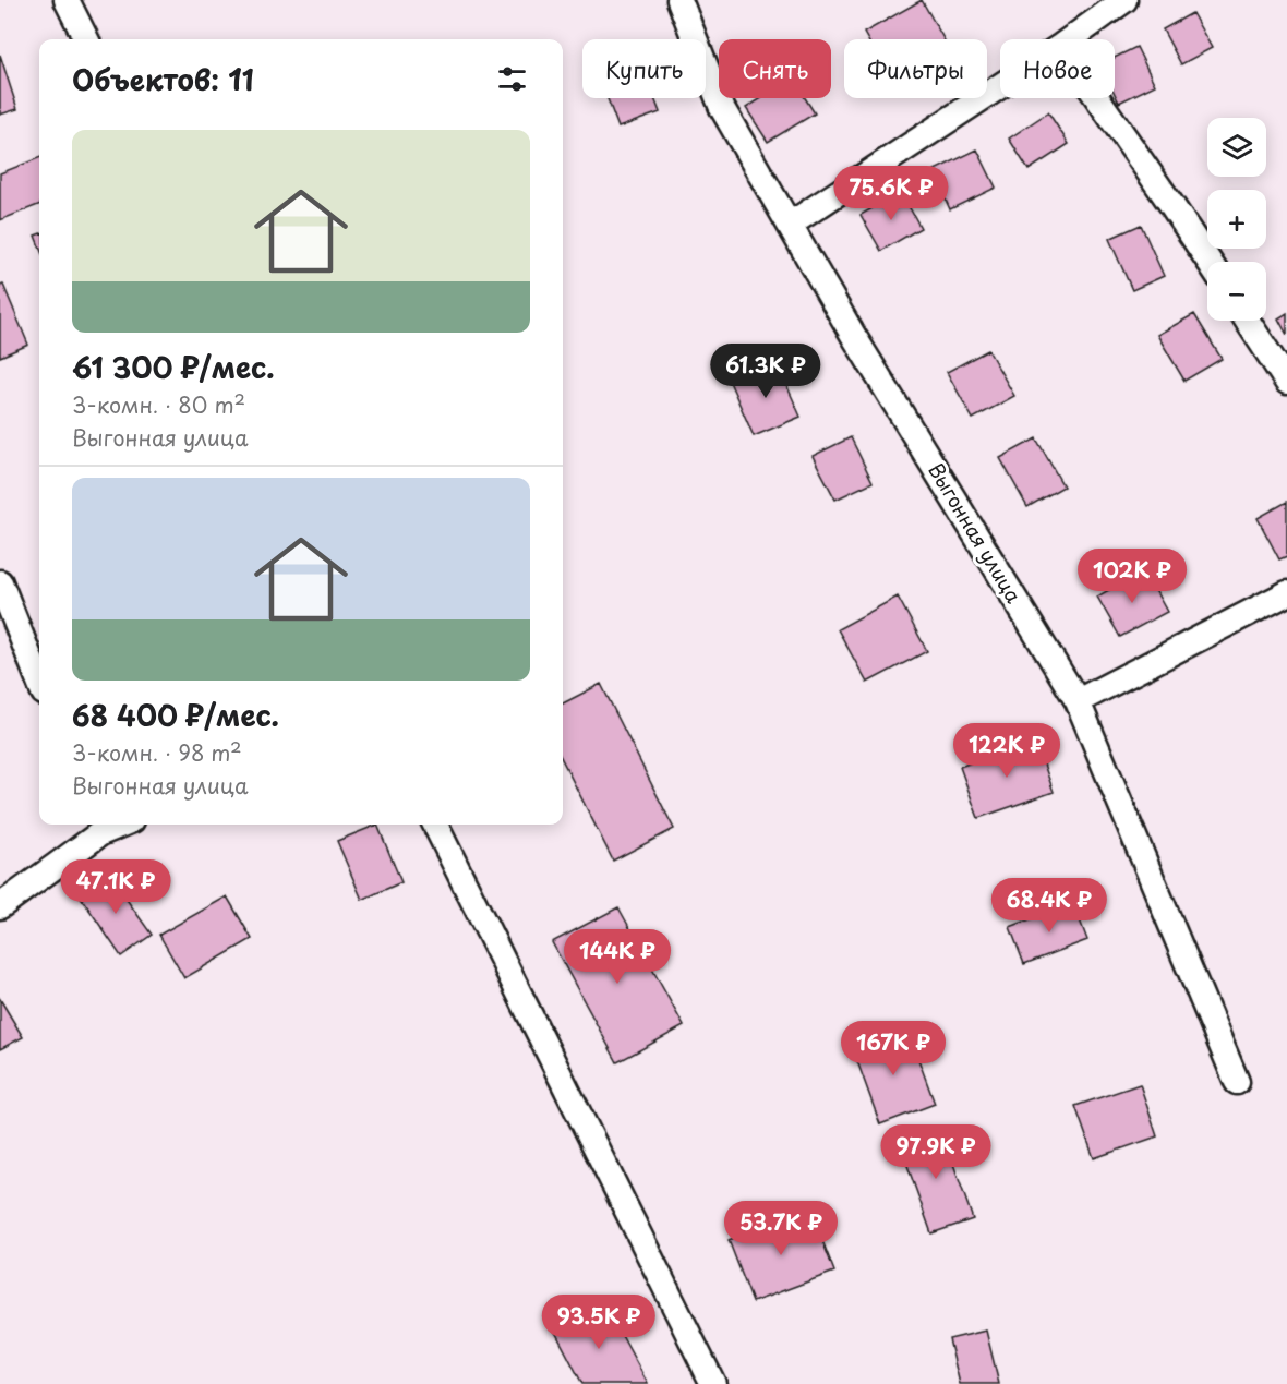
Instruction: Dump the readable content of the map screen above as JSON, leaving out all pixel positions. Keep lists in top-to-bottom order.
{
  "streets": {
    "street": ["Выгонная улица"]
  },
  "page": {
    "chip": [
      "Купить",
      "Снять",
      "Фильтры",
      "Новое"
    ],
    "heading": "Объектов: 11",
    "map_buttons": ["+", "−"],
    "list": [
      {
        "name": "61 300 ₽/мес.",
        "note": "3-комн. · 80 m² · Выгонная улица"
      },
      {
        "name": "68 400 ₽/мес.",
        "note": "3-комн. · 98 m² · Выгонная улица"
      }
    ],
    "price": [
      "75.6K ₽",
      "61.3K ₽",
      "102K ₽",
      "122K ₽",
      "47.1K ₽",
      "68.4K ₽",
      "144K ₽",
      "167K ₽",
      "97.9K ₽",
      "53.7K ₽",
      "93.5K ₽"
    ]
  }
}
